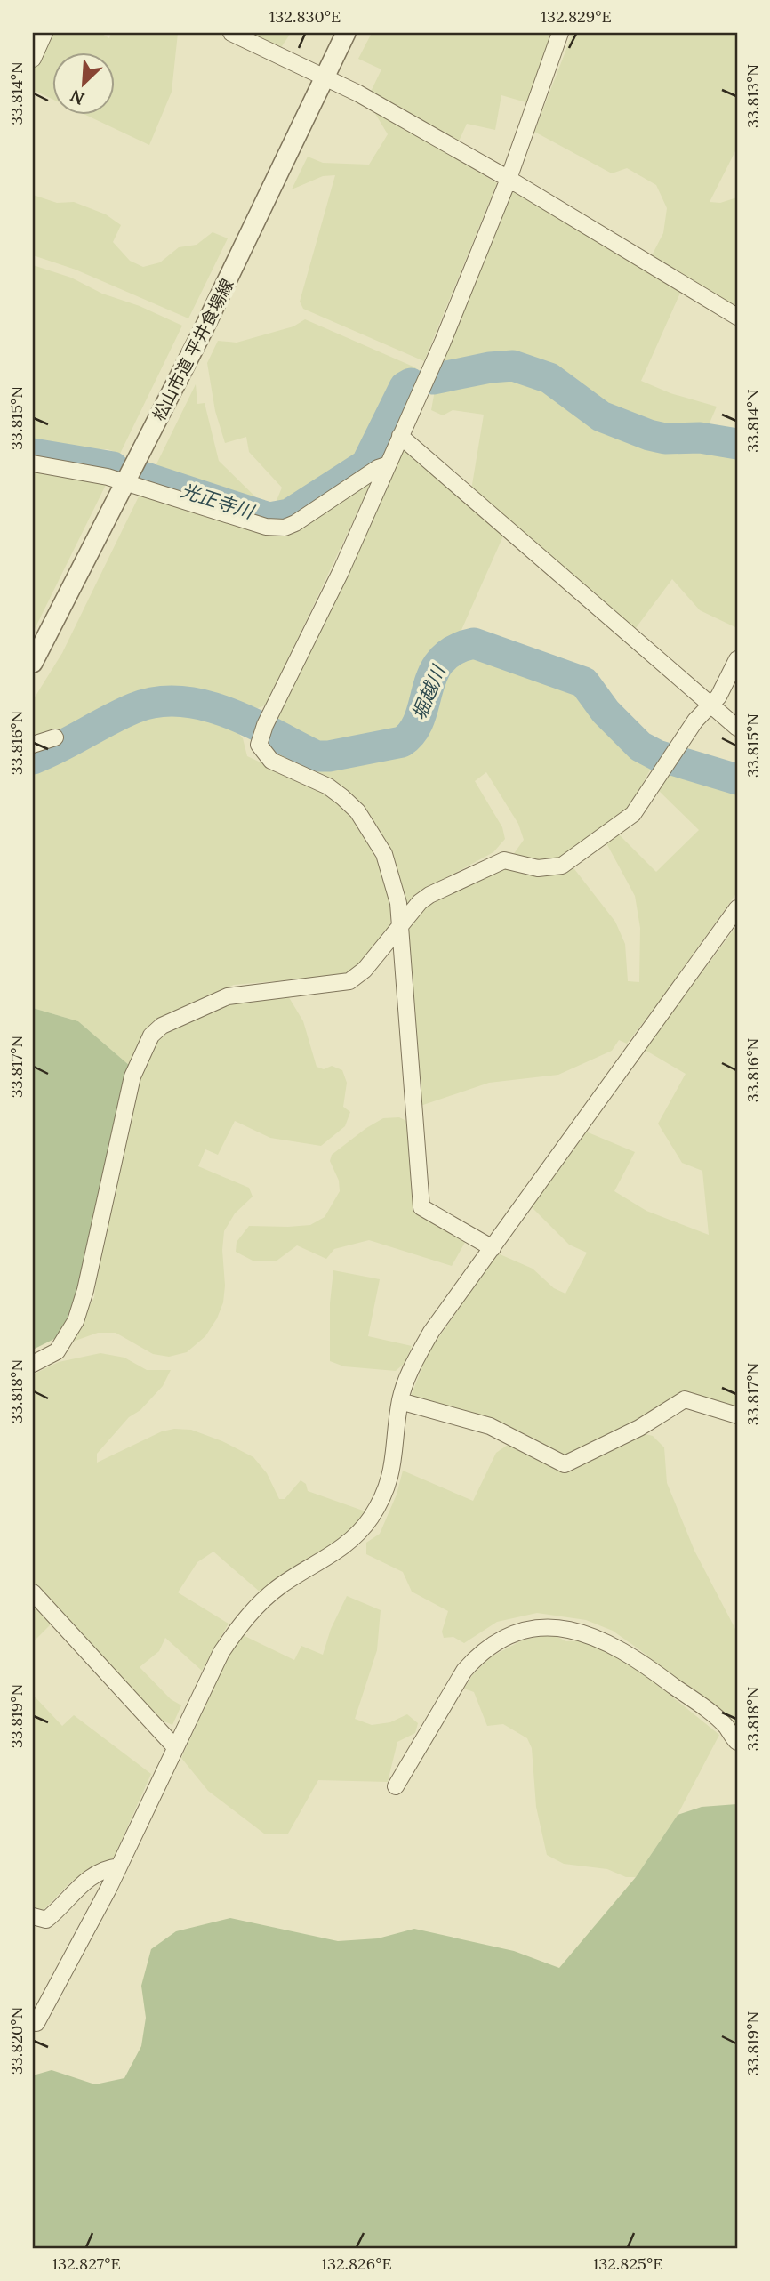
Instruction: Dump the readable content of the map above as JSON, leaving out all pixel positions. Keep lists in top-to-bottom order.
{
  "streets": {
    "street": ["松山市道 平井食場線"]
  },
  "water": ["光正寺川", "堀越川"],
  "north": "bottom left",
  "coordinates": [
    "132.830°E",
    "132.829°E",
    "33.814°N",
    "33.813°N",
    "33.815°N",
    "33.816°N",
    "33.817°N",
    "33.818°N",
    "33.819°N",
    "33.820°N",
    "132.827°E",
    "132.826°E",
    "132.825°E"
  ]
}
